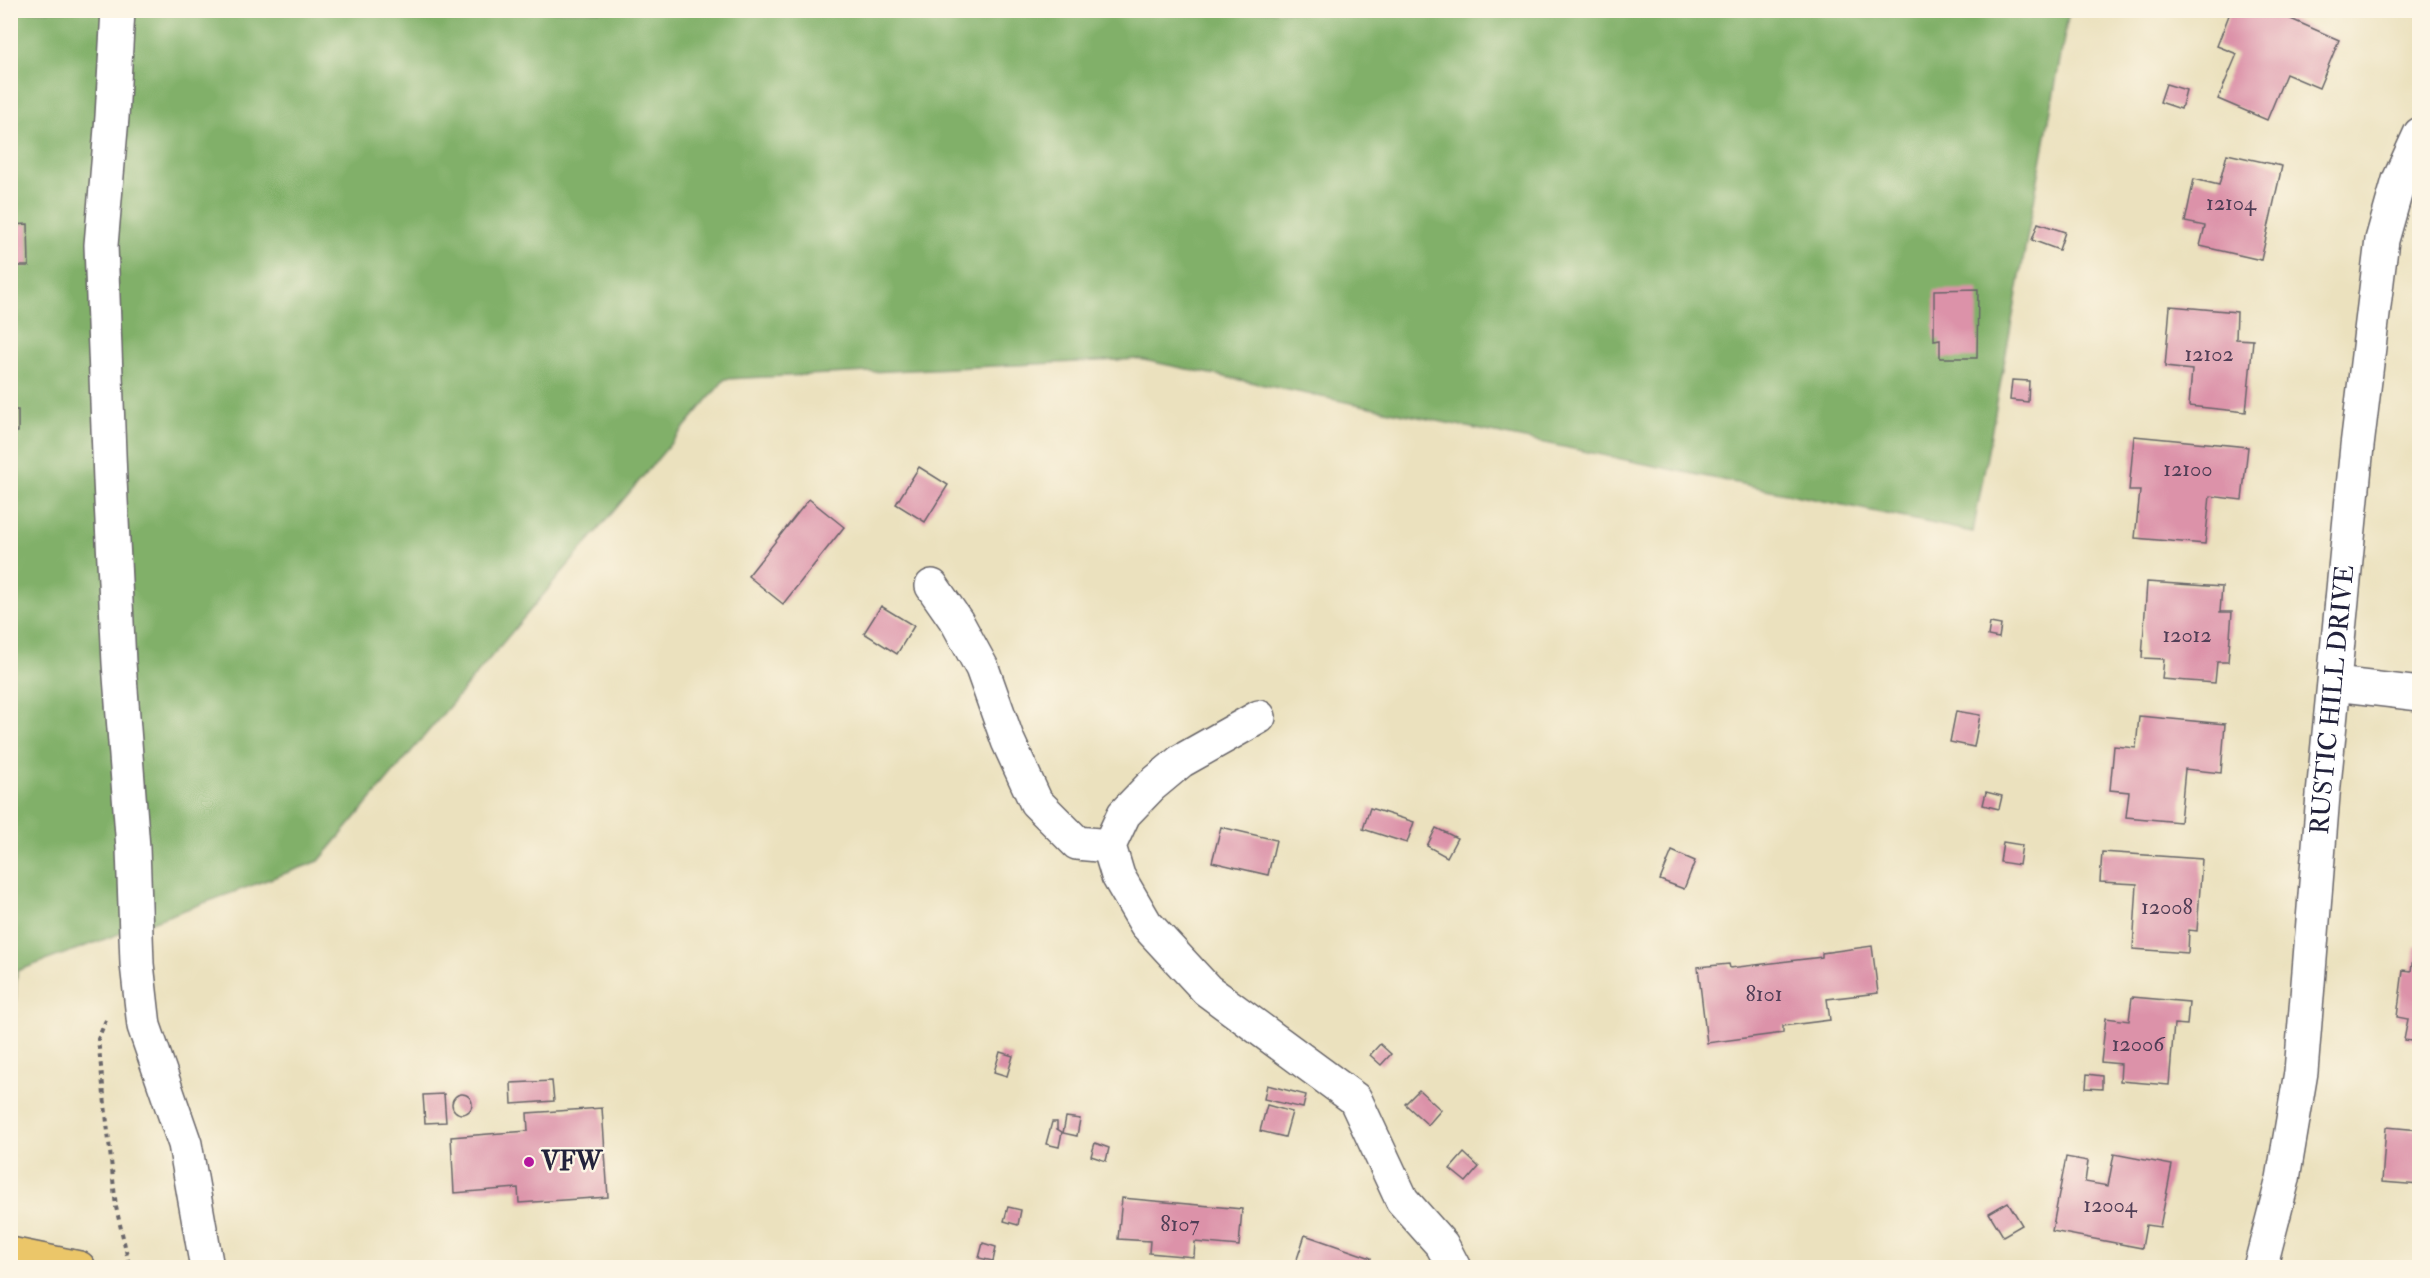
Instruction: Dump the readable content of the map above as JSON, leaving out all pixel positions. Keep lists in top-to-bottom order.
{
  "streets": {
    "street": ["RUSTIC HILL DRIVE"]
  },
  "places": ["VFW"],
  "house_numbers": [
    "12104",
    "12102",
    "12100",
    "12012",
    "12008",
    "8101",
    "12006",
    "12004",
    "8107"
  ]
}
